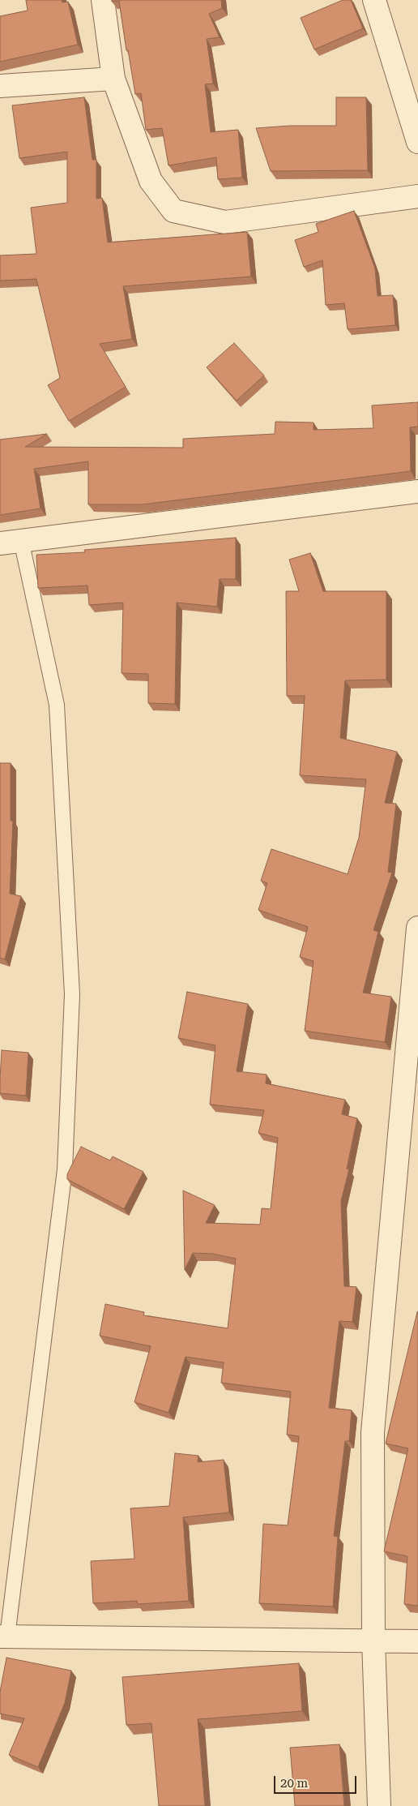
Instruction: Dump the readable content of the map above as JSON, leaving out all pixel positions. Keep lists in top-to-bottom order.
{
  "scale_bar": "20 m"
}
